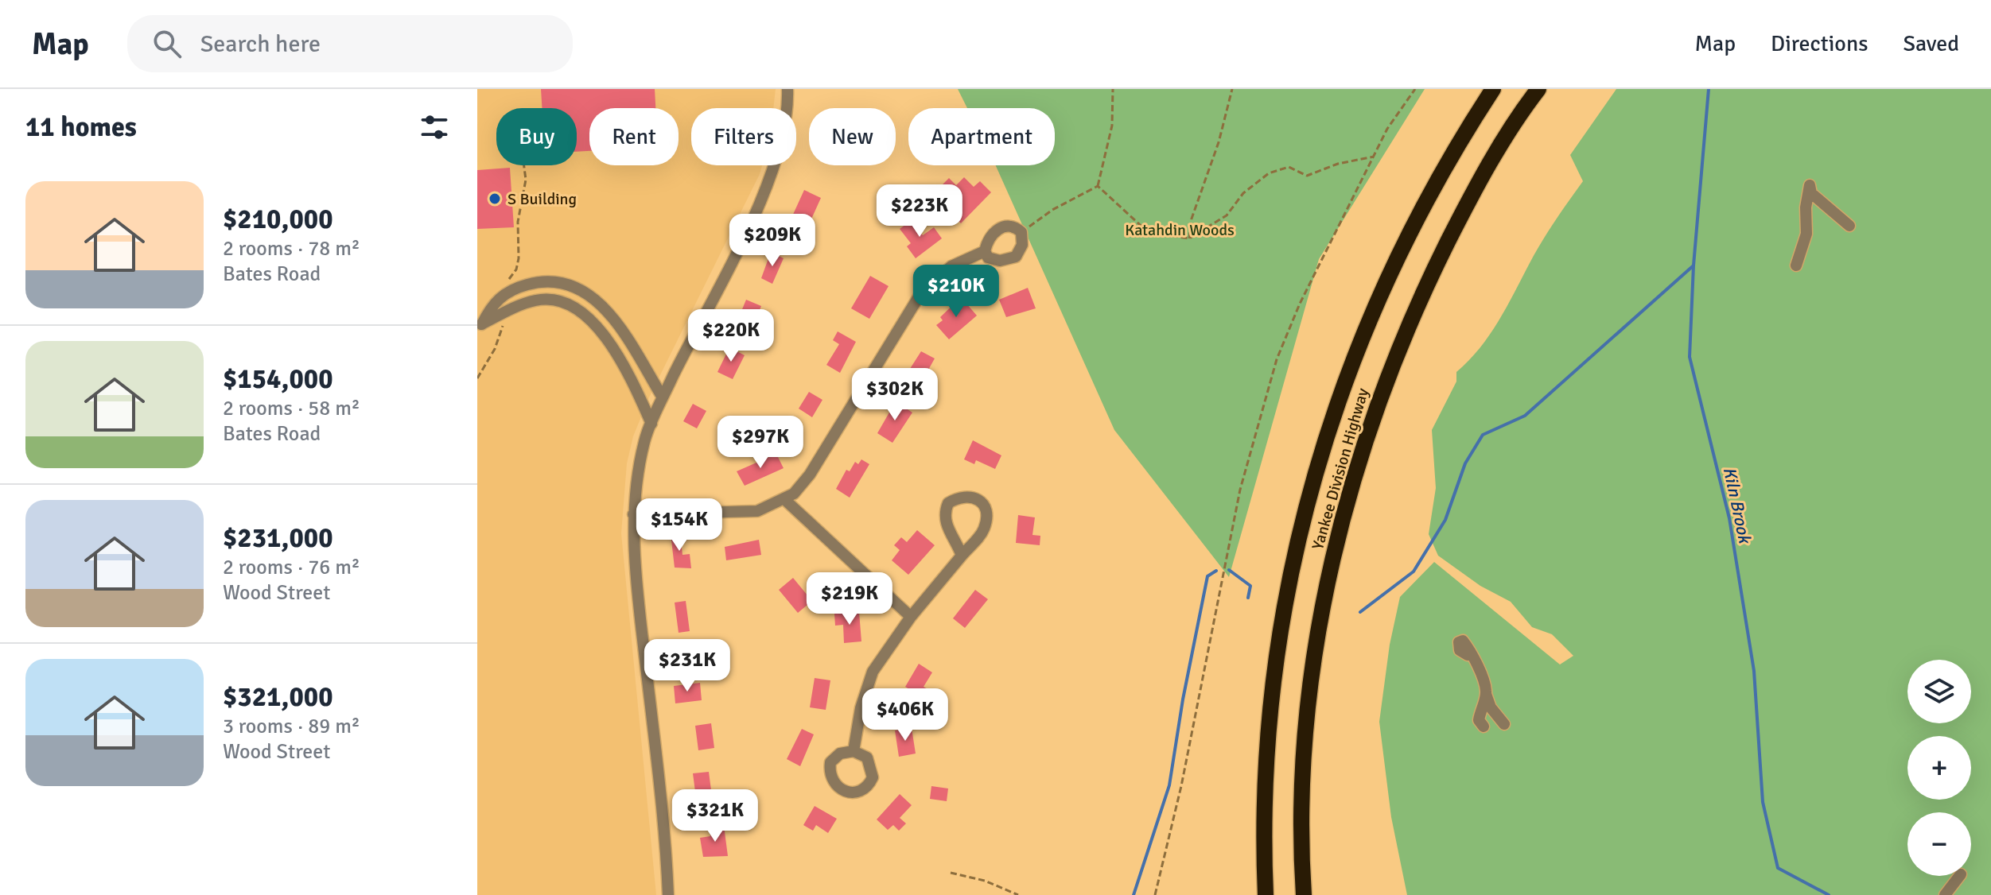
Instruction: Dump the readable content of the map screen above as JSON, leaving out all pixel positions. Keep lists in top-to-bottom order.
{
  "streets": {
    "highway": ["Yankee Division Highway"]
  },
  "water": ["Kiln Brook"],
  "parks": ["Katahdin Woods"],
  "places": ["S Building"],
  "page": {
    "header": "Map",
    "search": "Search here",
    "nav": ["Map", "Directions", "Saved"],
    "heading": "11 homes",
    "chip": [
      "Buy",
      "Rent",
      "Filters",
      "New",
      "Apartment"
    ],
    "list": [
      {
        "name": "$210,000",
        "note": "2 rooms · 78 m² · Bates Road"
      },
      {
        "name": "$154,000",
        "note": "2 rooms · 58 m² · Bates Road"
      },
      {
        "name": "$231,000",
        "note": "2 rooms · 76 m² · Wood Street"
      },
      {
        "name": "$321,000",
        "note": "3 rooms · 89 m² · Wood Street"
      }
    ],
    "price": [
      "$223K",
      "$209K",
      "$210K",
      "$220K",
      "$302K",
      "$297K",
      "$154K",
      "$219K",
      "$231K",
      "$406K",
      "$321K"
    ],
    "map_buttons": ["+", "−"]
  }
}
